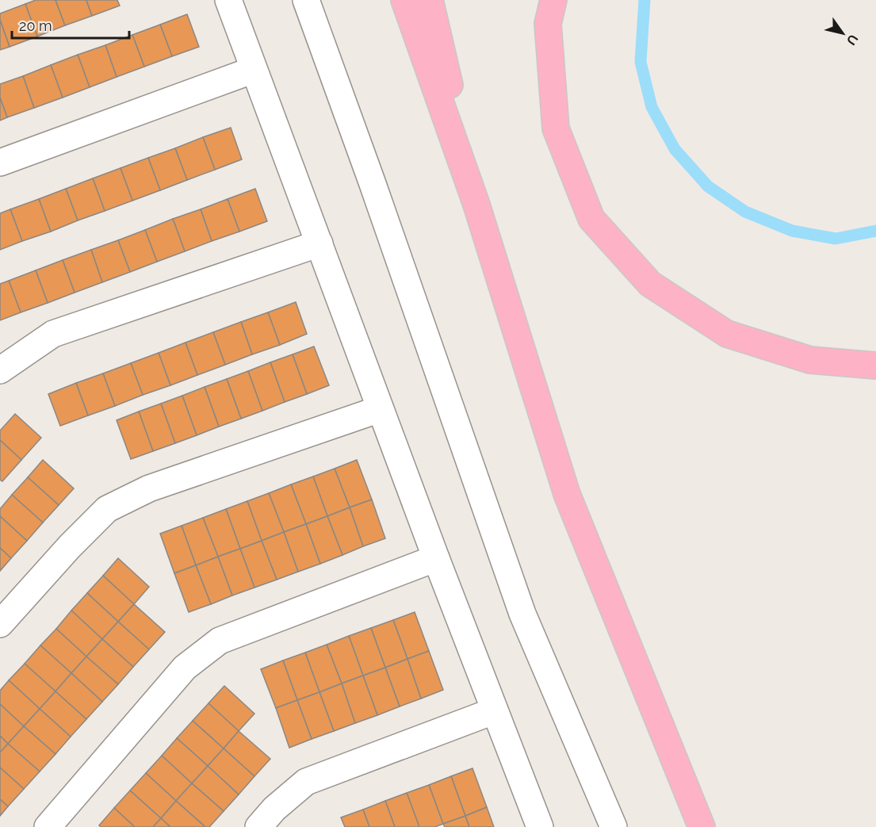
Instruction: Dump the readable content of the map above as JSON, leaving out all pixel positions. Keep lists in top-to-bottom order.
{
  "scale_bar": "20 m",
  "north": "bottom right"
}
